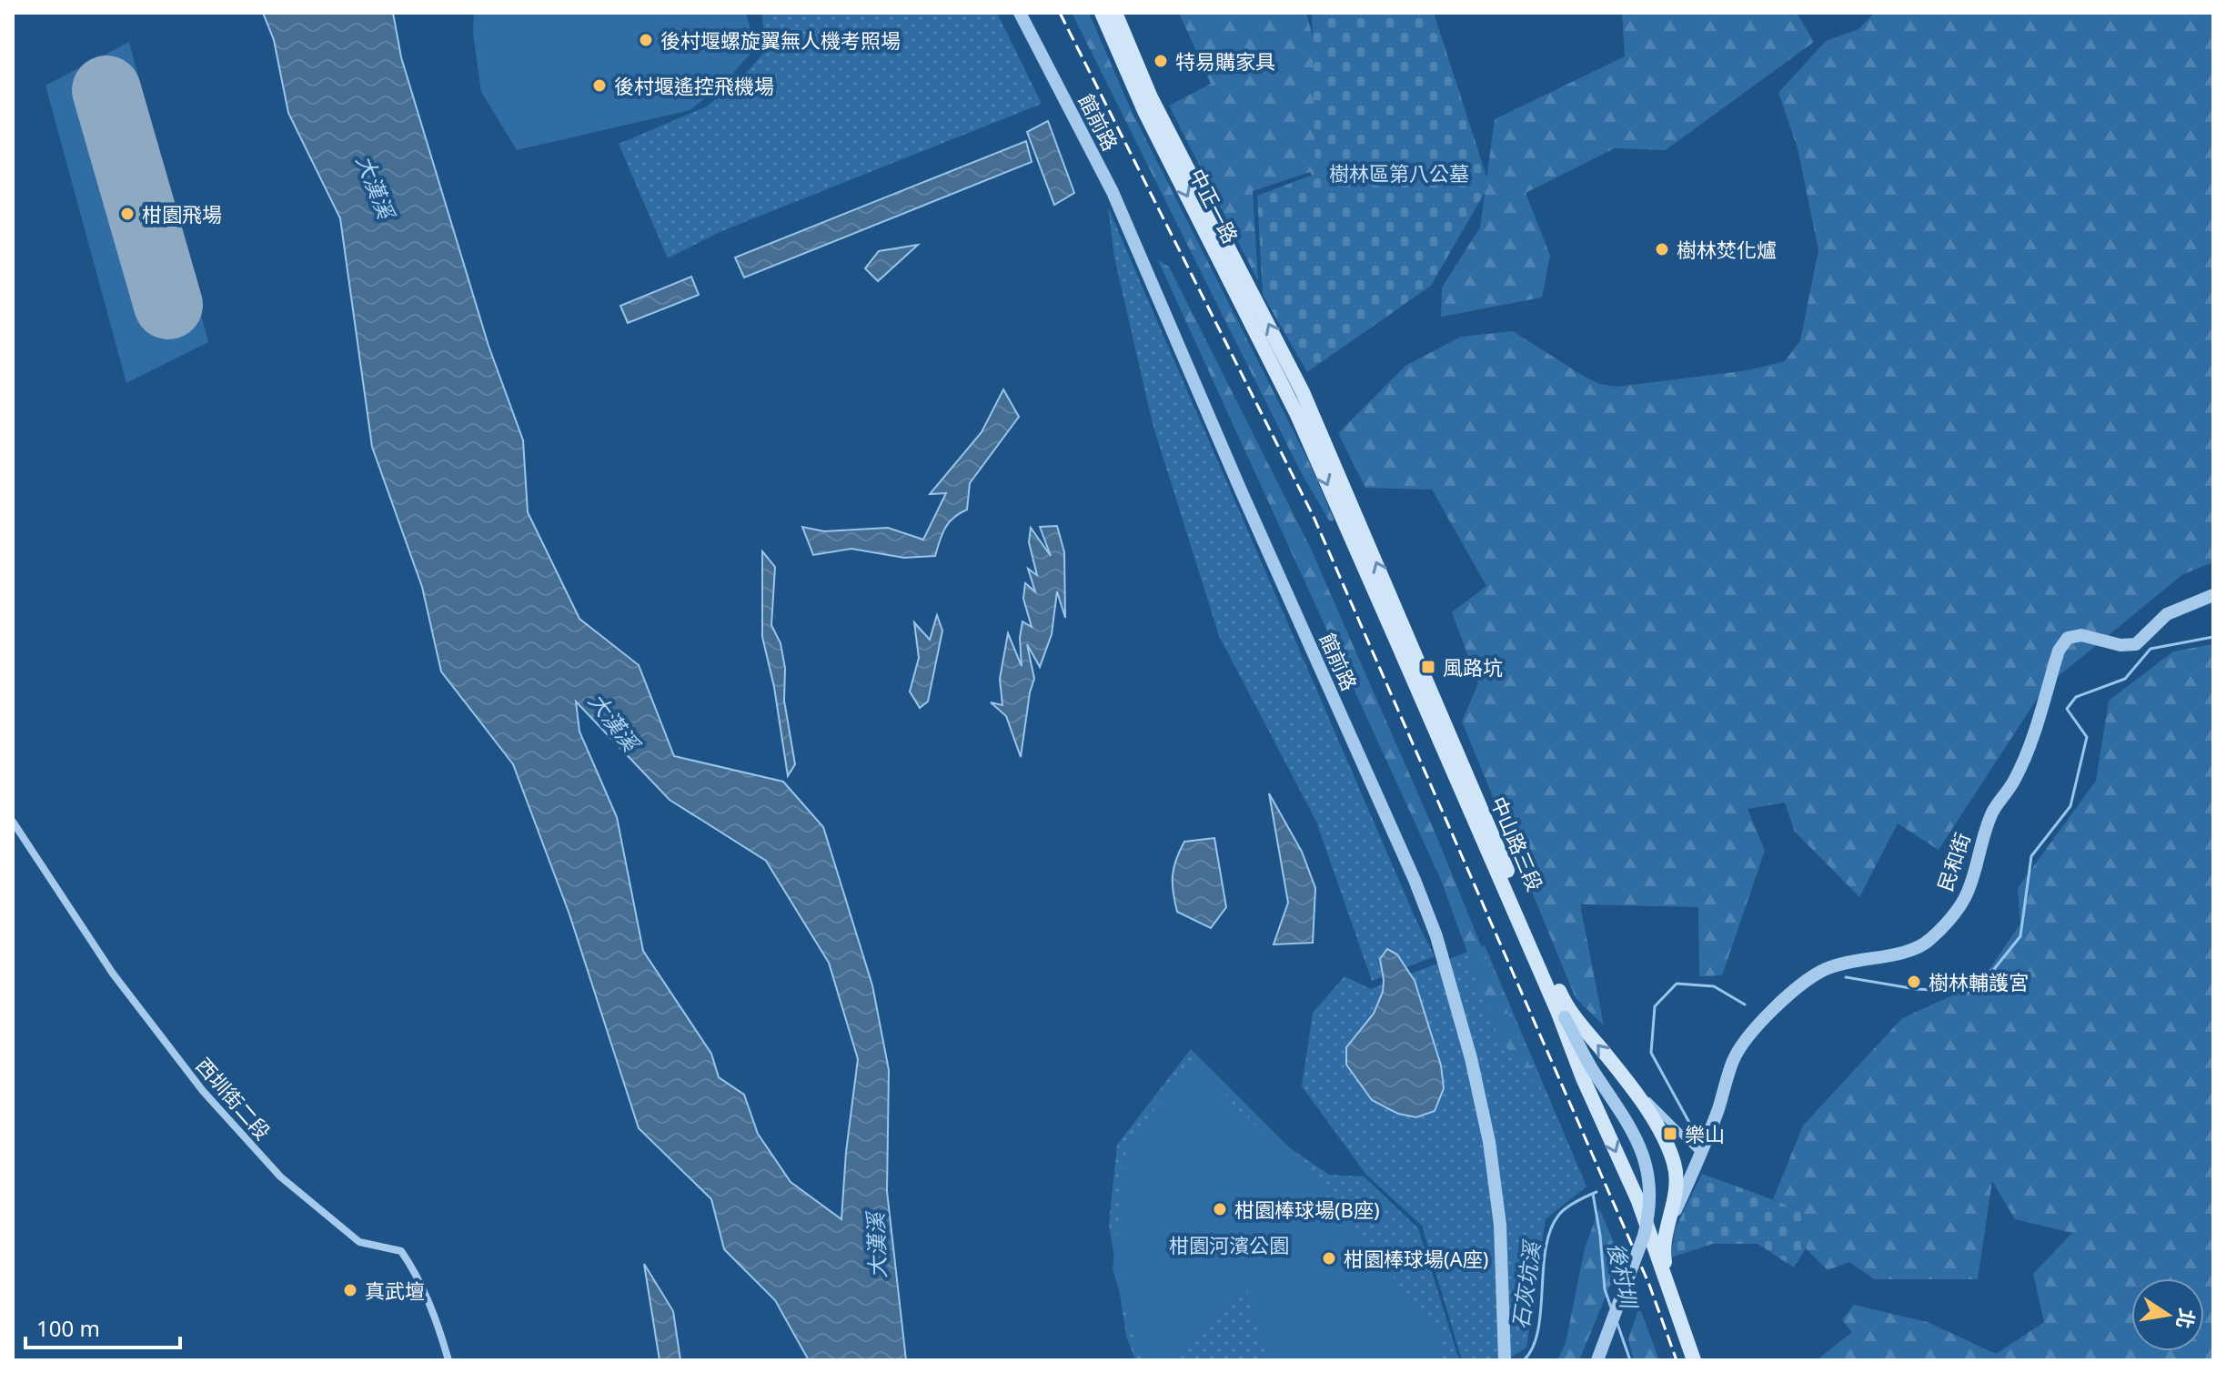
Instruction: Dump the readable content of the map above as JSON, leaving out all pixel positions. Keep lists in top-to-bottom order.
{
  "streets": {
    "main road": ["中正一路", "中山路三段"],
    "street": ["館前路", "民和街", "西圳街二段"]
  },
  "crossings": [
    ["中正一路", "中山路三段"],
    ["中山路三段", "民和街"]
  ],
  "water": ["大漢溪", "後村圳", "石灰坑溪"],
  "parks": ["樹林區第八公墓", "柑園河濱公園"],
  "places": {
    "other": [
      "後村堰螺旋翼無人機考照場",
      "特易購家具",
      "後村堰遙控飛機場",
      "柑園飛場",
      "樹林焚化爐",
      "樹林輔護宮",
      "柑園棒球場(B座)",
      "柑園棒球場(A座)",
      "真武壇"
    ],
    "transit": ["風路坑", "樂山"]
  },
  "scale_bar": "100 m",
  "north": "right"
}
